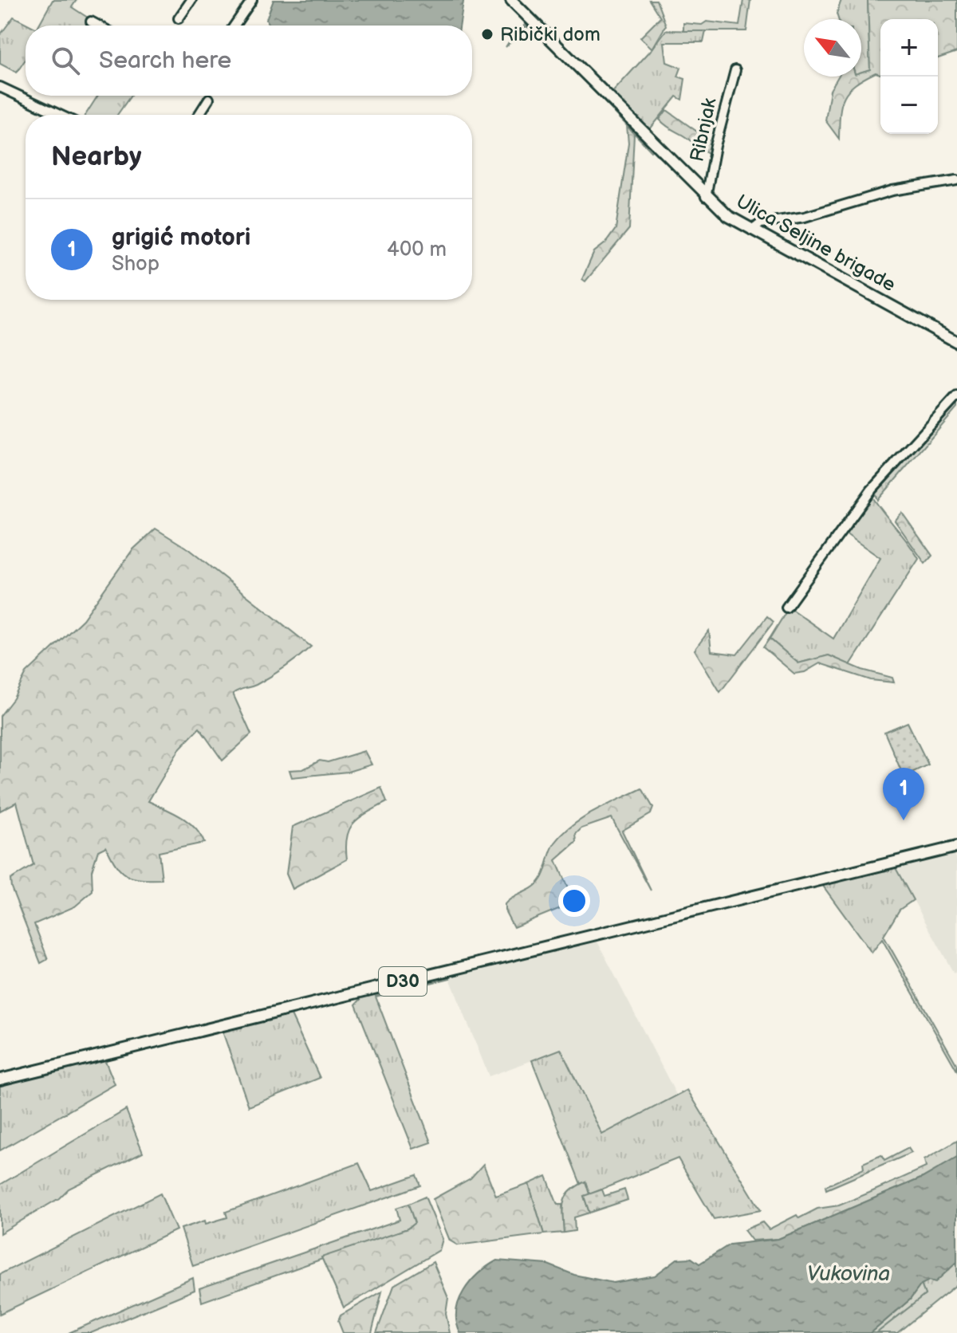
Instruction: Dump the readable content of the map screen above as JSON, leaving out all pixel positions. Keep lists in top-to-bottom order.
{
  "streets": {
    "main road": ["Ulica Seljine brigade", "D30"],
    "street": ["Ribnjak"]
  },
  "crossings": [
    ["Ribnjak", "Ulica Seljine brigade"]
  ],
  "water": ["Vukovina"],
  "places": ["Ribički dom"],
  "north": "top left",
  "page": {
    "map_buttons": ["+", "−"],
    "search": "Search here",
    "heading": "Nearby",
    "list": [
      {
        "mark": "1",
        "name": "grigić motori",
        "note": "Shop",
        "value": "400 m"
      }
    ],
    "pins": "1"
  }
}
